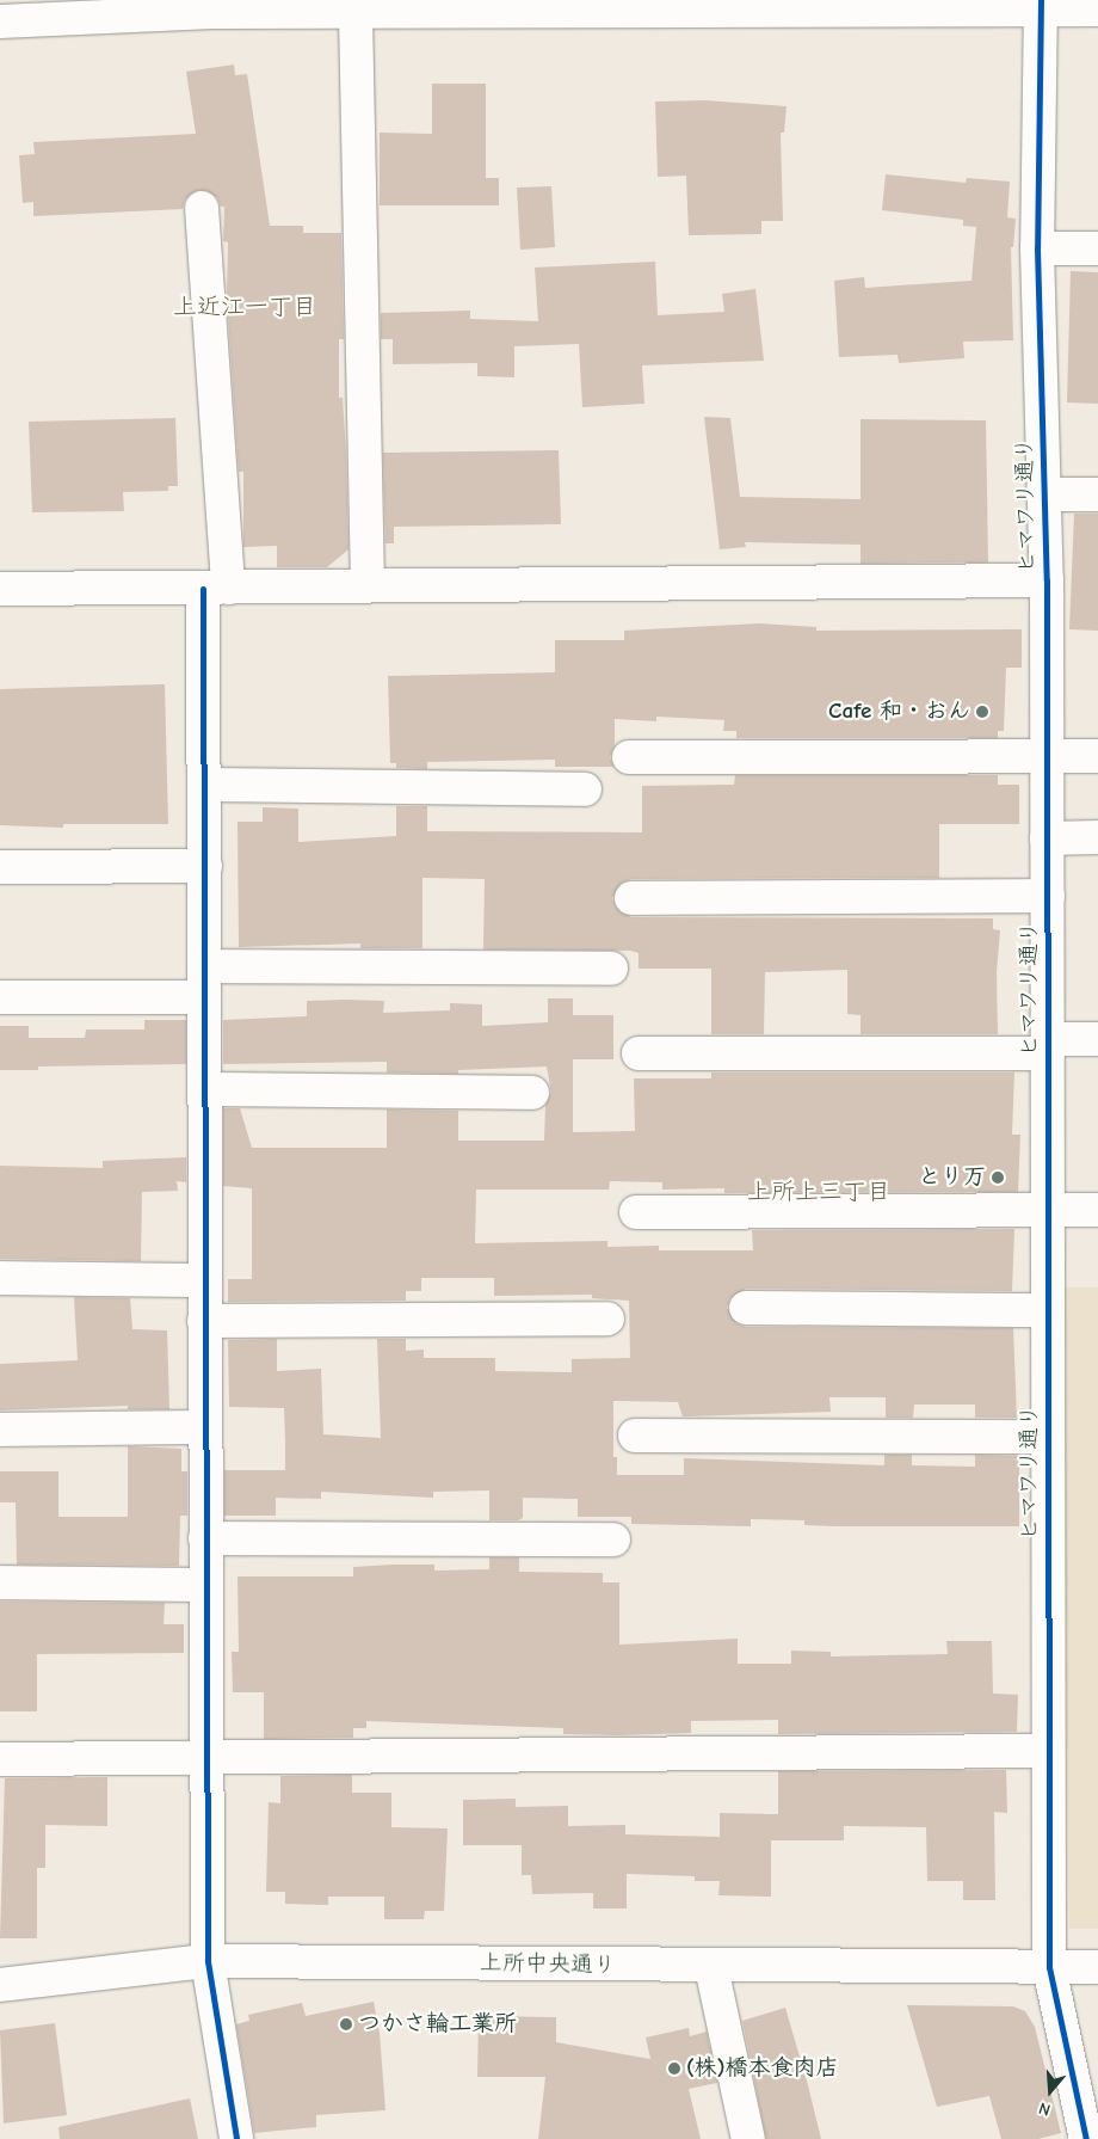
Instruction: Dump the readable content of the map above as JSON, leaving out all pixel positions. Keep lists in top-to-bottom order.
{
  "streets": {
    "street": ["ヒマワリ通り", "上所中央通り"]
  },
  "crossings": [
    ["ヒマワリ通り", "上所中央通り"]
  ],
  "districts": ["上近江一丁目", "上所上三丁目"],
  "places": [
    "Cafe 和・おん",
    "とり万",
    "つかさ輪工業所",
    "(株)橋本食肉店"
  ],
  "north": "bottom"
}
